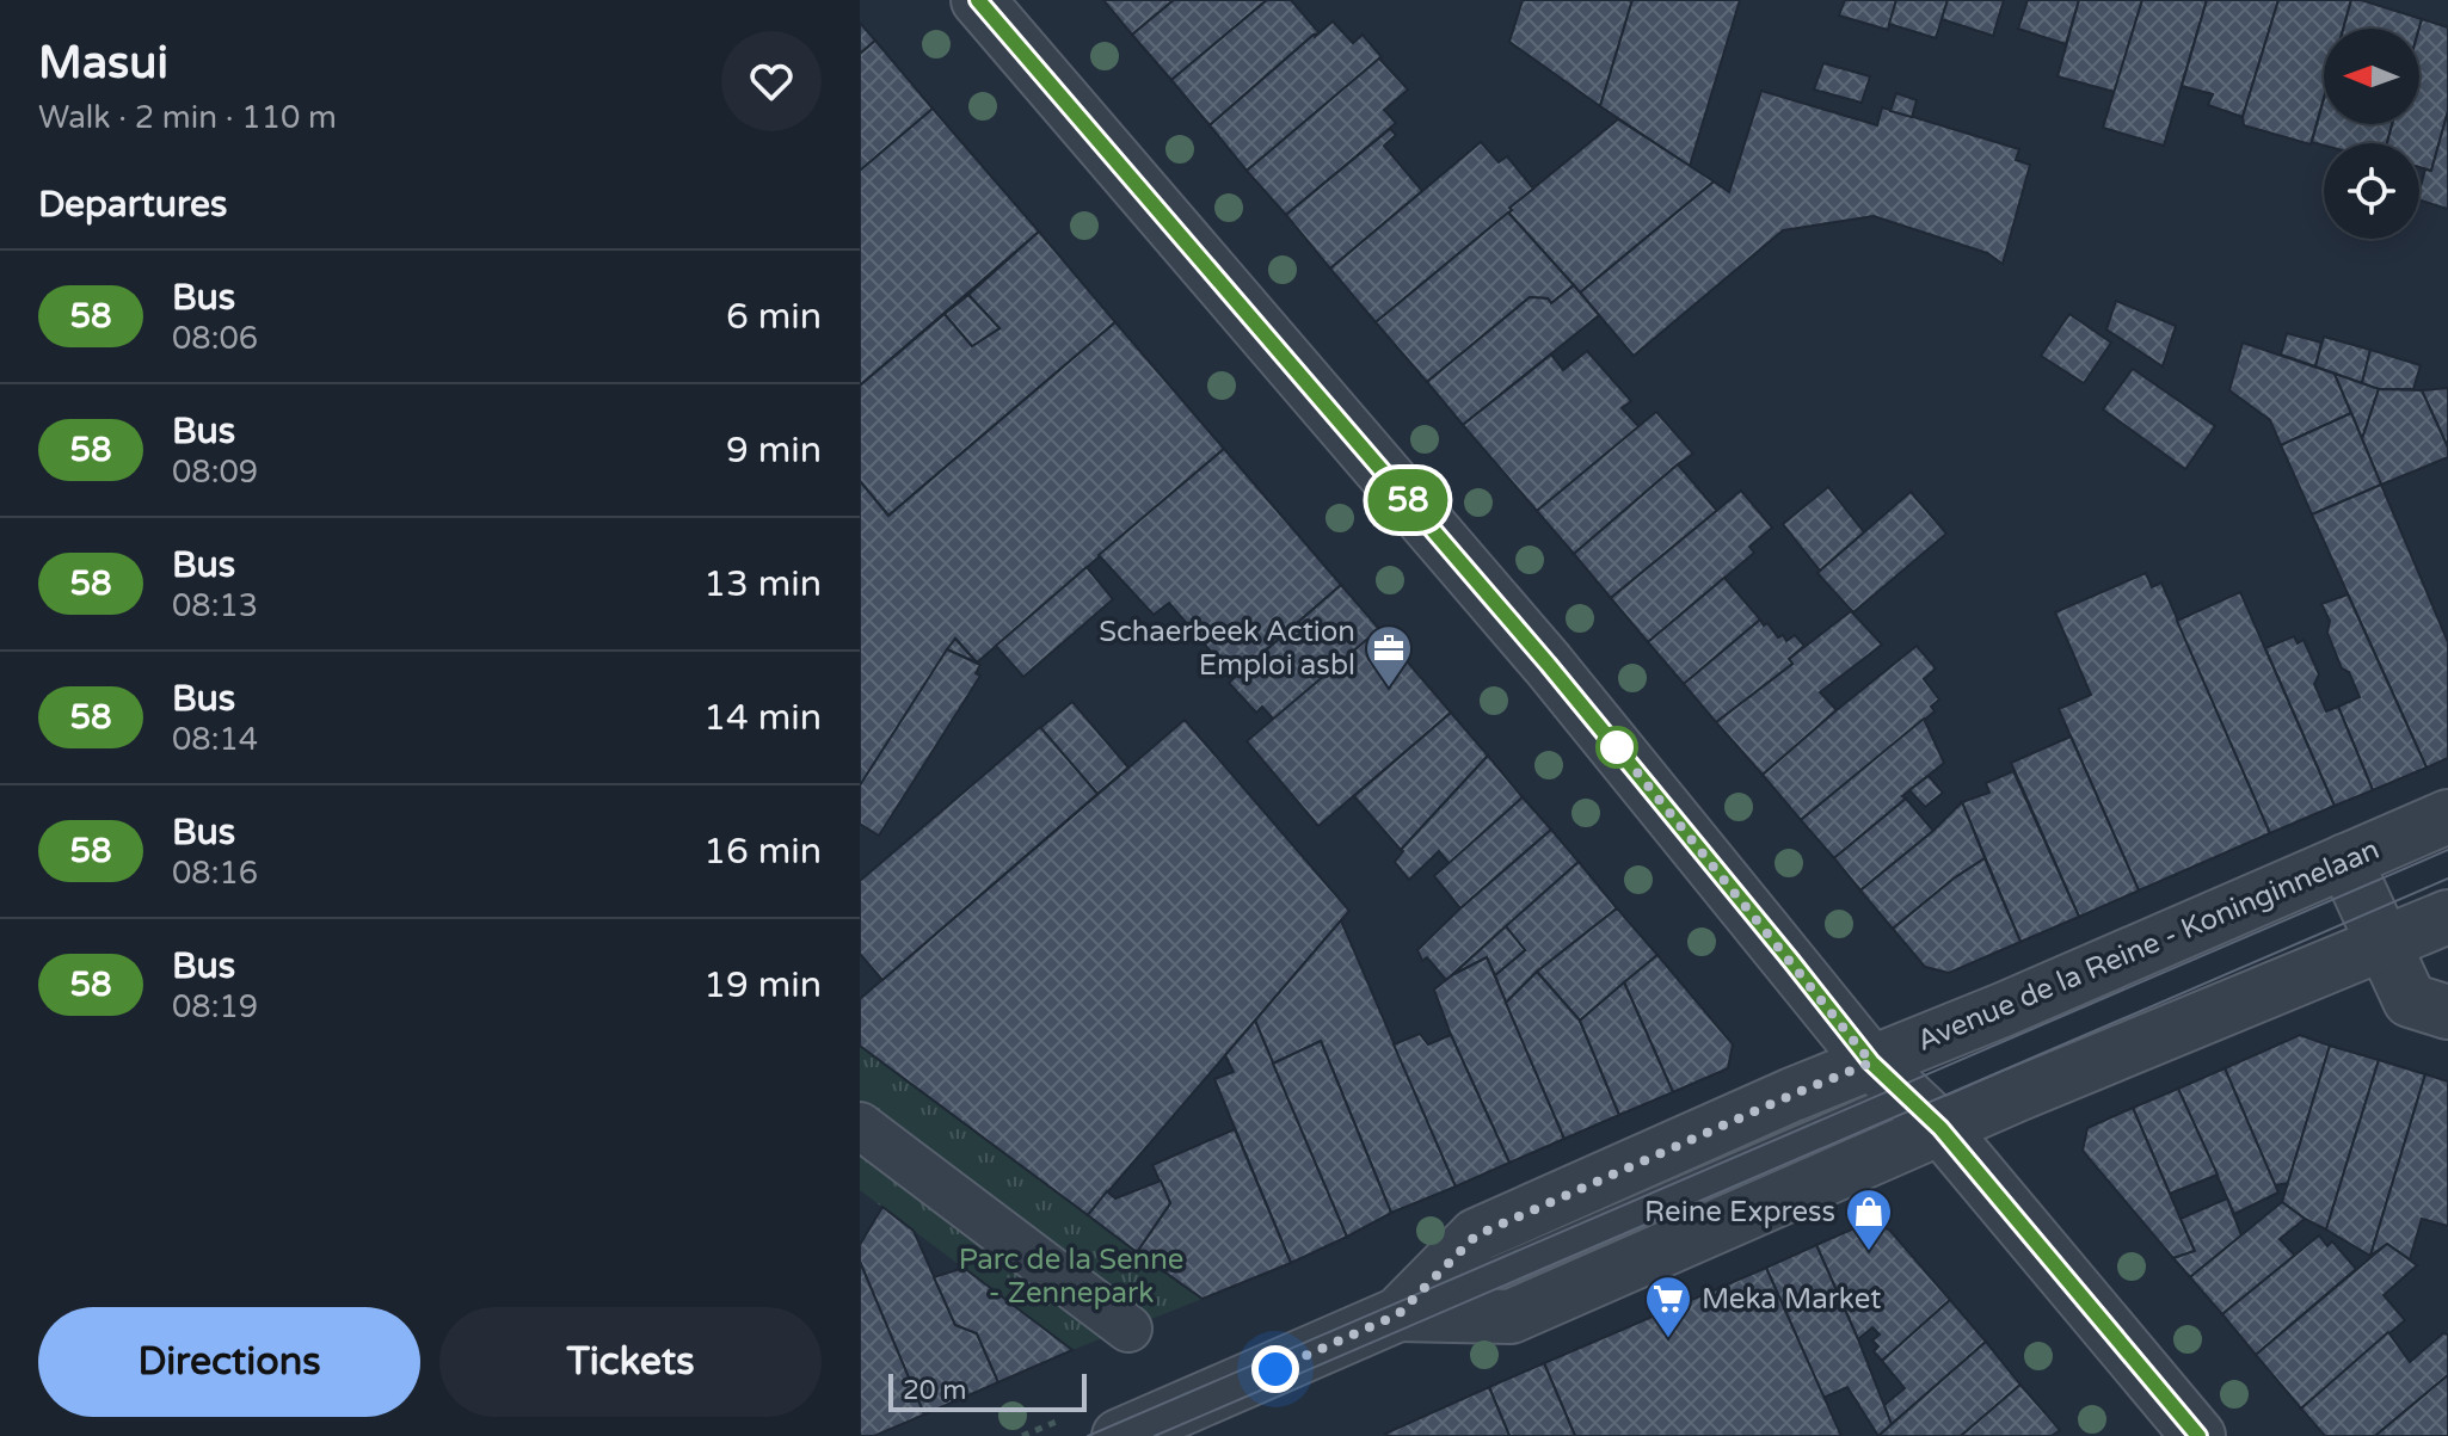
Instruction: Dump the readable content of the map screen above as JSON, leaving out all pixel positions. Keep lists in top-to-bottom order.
{
  "streets": {
    "street": ["Avenue de la Reine - Koninginnelaan"]
  },
  "parks": ["Parc de la Senne - Zennepark"],
  "places": {
    "office": ["Schaerbeek Action Emploi asbl"],
    "shop": ["Reine Express"],
    "supermarket": ["Meka Market"]
  },
  "lines": ["bus line 58"],
  "scale_bar": "20 m",
  "north": "left",
  "page": {
    "heading": [
      ["Masui", "Walk · 2 min · 110 m"],
      "Departures"
    ],
    "on_map": "58",
    "list": [
      {
        "mark": "58",
        "name": "Bus",
        "note": "08:06",
        "value": "6 min"
      },
      {
        "mark": "58",
        "name": "Bus",
        "note": "08:09",
        "value": "9 min"
      },
      {
        "mark": "58",
        "name": "Bus",
        "note": "08:13",
        "value": "13 min"
      },
      {
        "mark": "58",
        "name": "Bus",
        "note": "08:14",
        "value": "14 min"
      },
      {
        "mark": "58",
        "name": "Bus",
        "note": "08:16",
        "value": "16 min"
      },
      {
        "mark": "58",
        "name": "Bus",
        "note": "08:19",
        "value": "19 min"
      }
    ],
    "buttons": ["Directions", "Tickets"],
    "scale": "20 m"
  }
}
